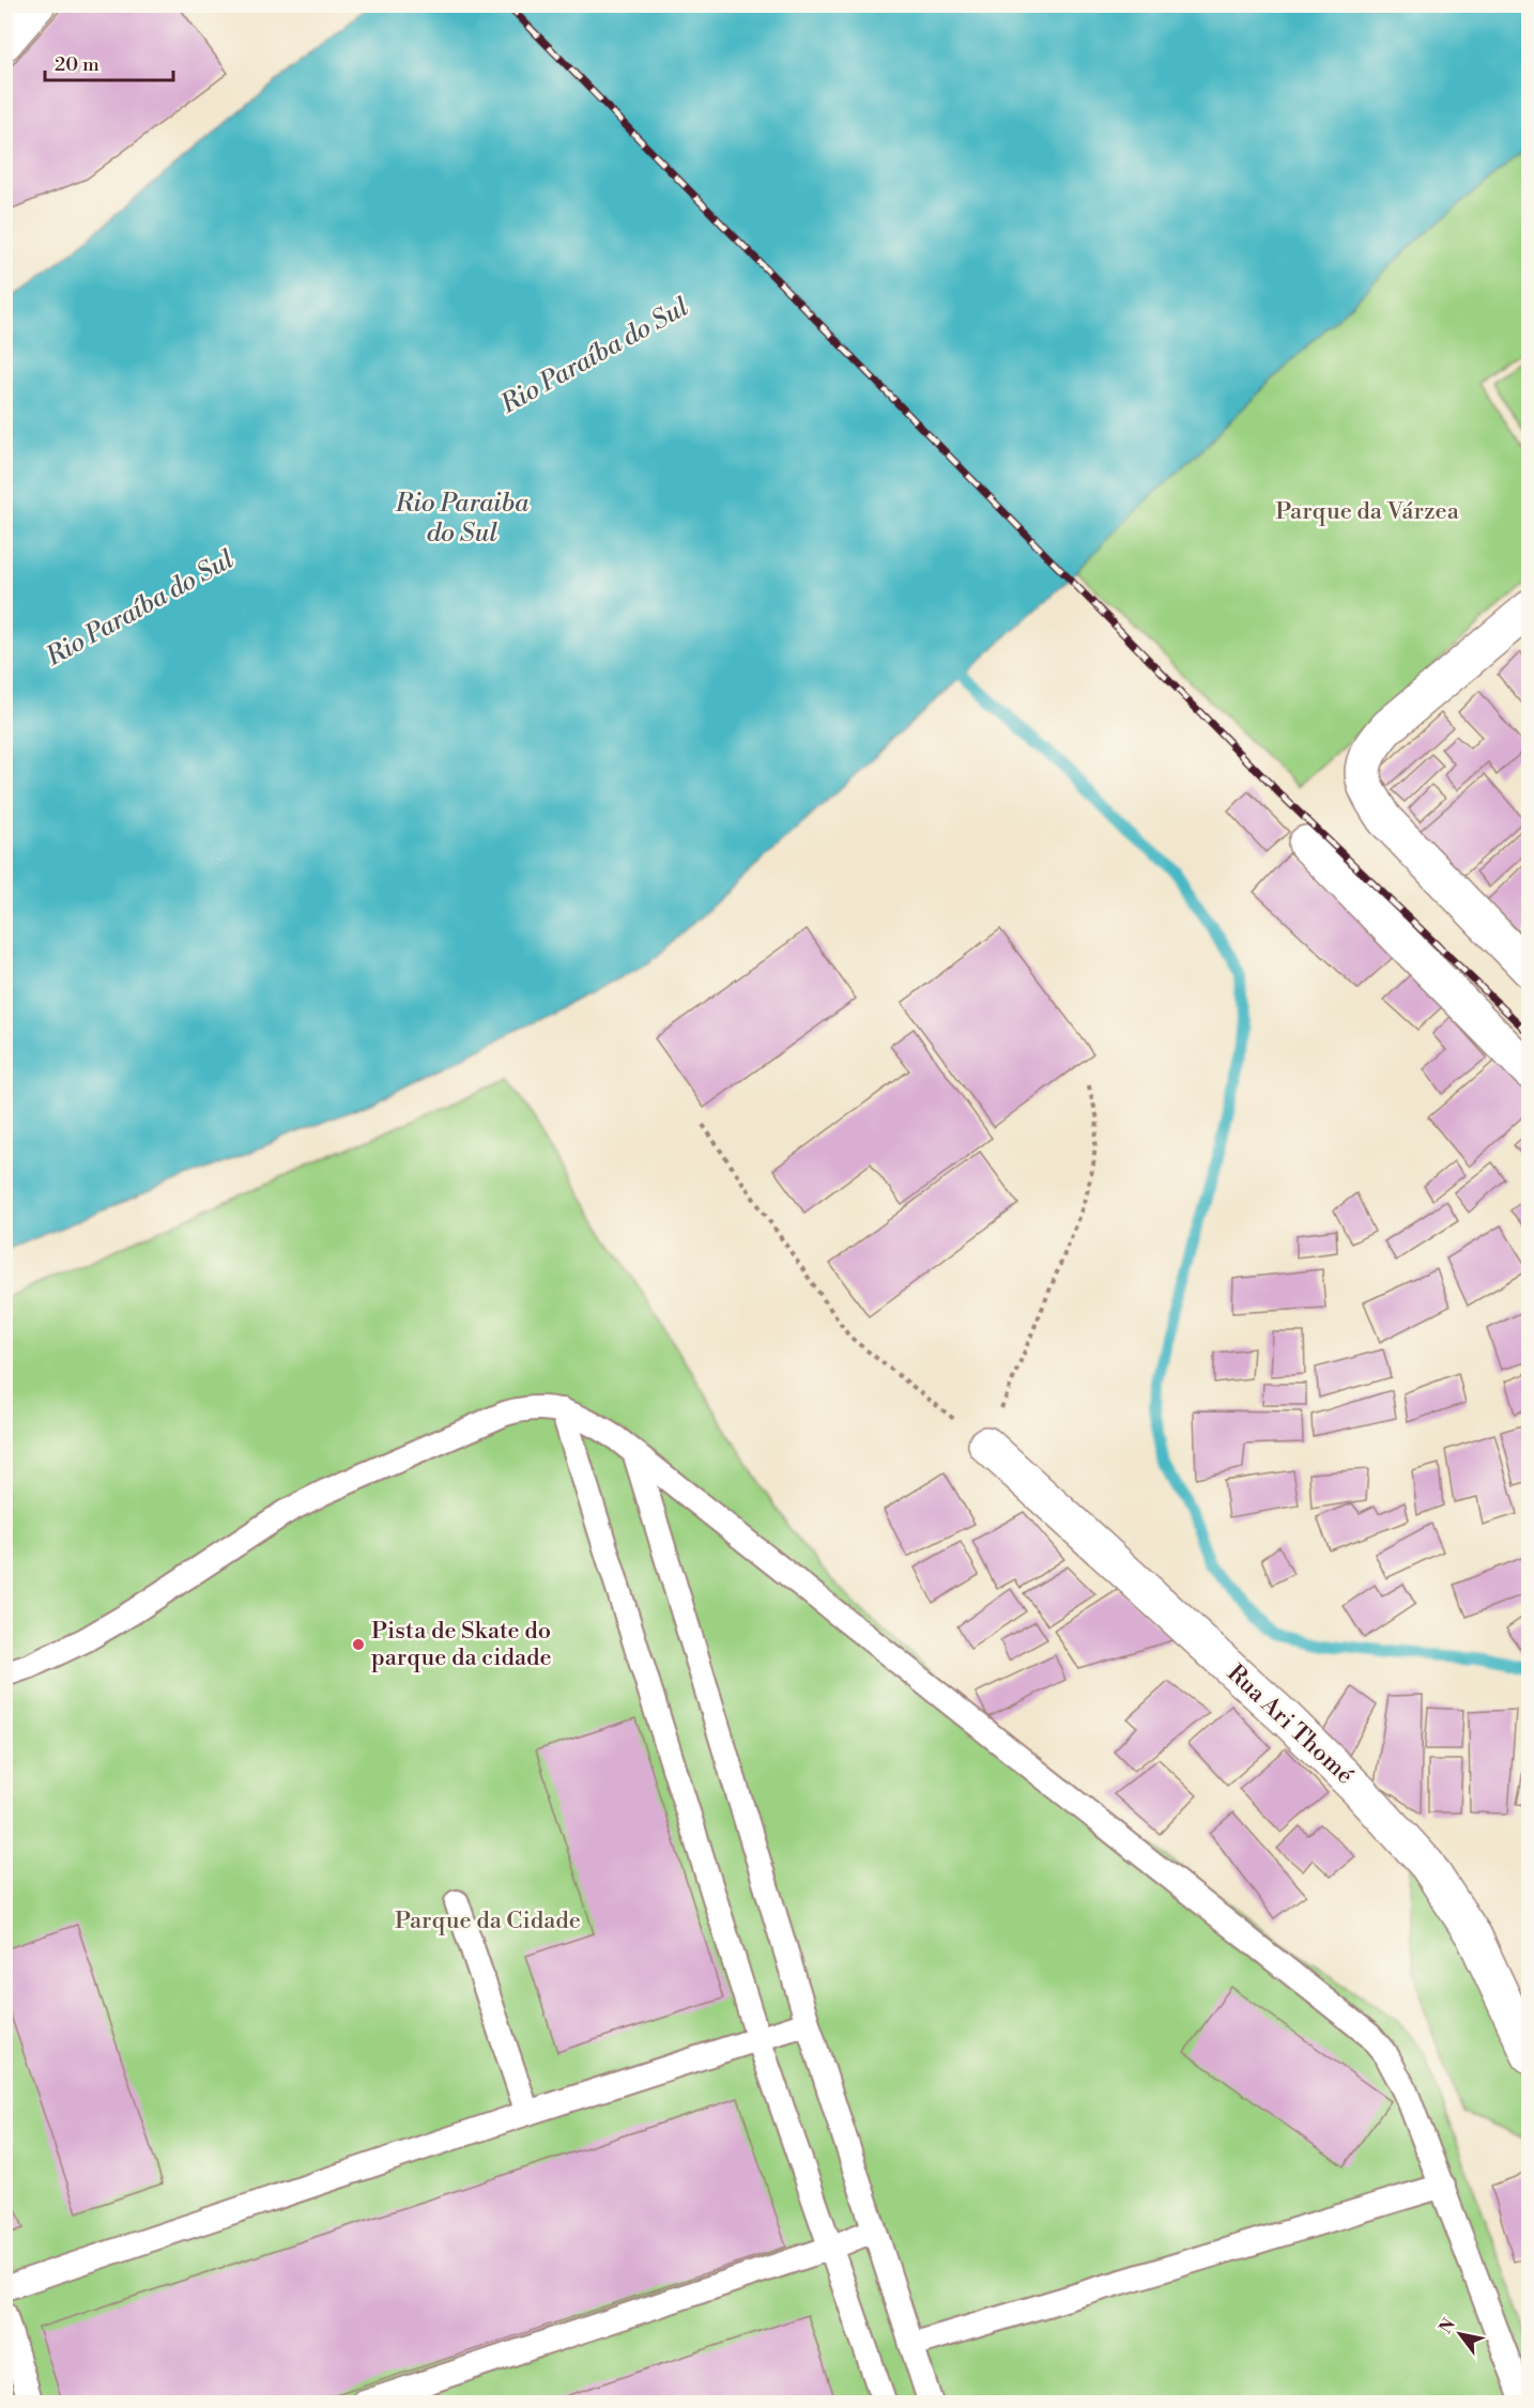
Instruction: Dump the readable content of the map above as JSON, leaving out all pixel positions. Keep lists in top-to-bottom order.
{
  "streets": {
    "street": ["Rua Ari Thomé"]
  },
  "water": ["Rio Paraíba do Sul", "Rio Paraiba do Sul"],
  "parks": ["Parque da Várzea", "Parque da Cidade"],
  "places": ["Pista de Skate do parque da cidade"],
  "scale_bar": "20 m",
  "north": "top left"
}
